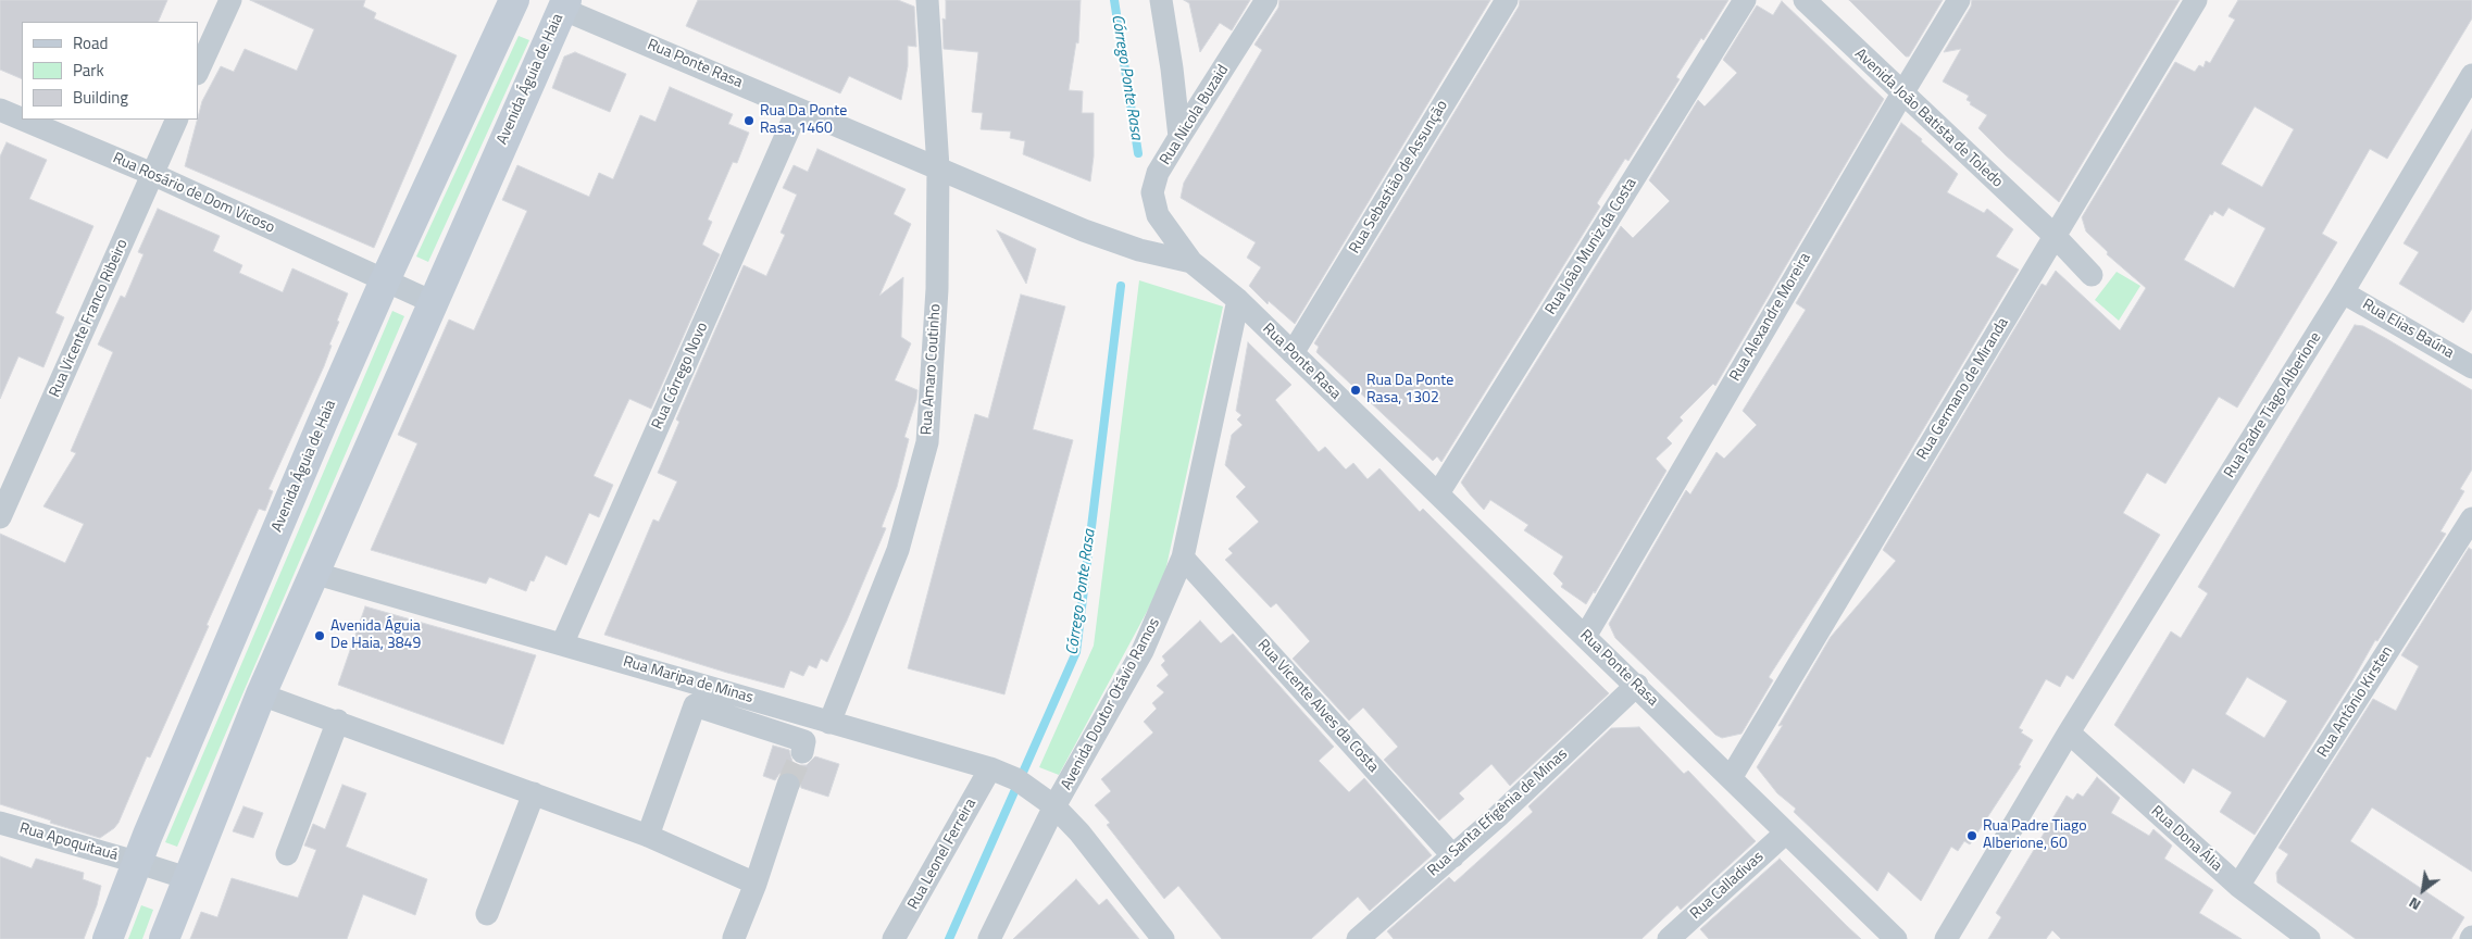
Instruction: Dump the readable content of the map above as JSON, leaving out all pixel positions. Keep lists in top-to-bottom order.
{
  "streets": {
    "main road": ["Avenida Águia de Haia"],
    "street": [
      "Rua Ponte Rasa",
      "Rua Nicola Buzaid",
      "Avenida João Batista de Toledo",
      "Rua Sebastião de Assunção",
      "Rua Rosário de Dom Vicoso",
      "Rua João Muniz da Costa",
      "Rua Alexandre Moreira",
      "Rua Vicente Franco Ribeiro",
      "Rua Elias Baúna",
      "Rua Amaro Coutinho",
      "Rua Córrego Novo",
      "Rua Germano de Miranda",
      "Rua Padre Tiago Alberione",
      "Rua Maripa de Minas",
      "Rua Antônio Kirsten",
      "Avenida Doutor Otávio Ramos",
      "Rua Vicente Alves da Costa",
      "Rua Santa Efigênia de Minas",
      "Rua Dona Ália",
      "Rua Apoquitauá",
      "Rua Leonel Ferreira",
      "Rua Calladivas"
    ]
  },
  "crossings": [
    ["Rua Ponte Rasa", "Avenida Águia de Haia"],
    ["Rua Ponte Rasa", "Rua Nicola Buzaid"],
    ["Rua Ponte Rasa", "Rua Sebastião de Assunção"],
    ["Rua Ponte Rasa", "Rua João Muniz da Costa"],
    ["Rua Ponte Rasa", "Rua Alexandre Moreira"],
    ["Rua Ponte Rasa", "Rua Amaro Coutinho"],
    ["Rua Ponte Rasa", "Rua Córrego Novo"],
    ["Rua Ponte Rasa", "Rua Germano de Miranda"],
    ["Rua Ponte Rasa", "Avenida Doutor Otávio Ramos"],
    ["Rua Ponte Rasa", "Rua Santa Efigênia de Minas"],
    ["Rua Ponte Rasa", "Rua Calladivas"],
    ["Avenida Águia de Haia", "Rua Rosário de Dom Vicoso"],
    ["Avenida Águia de Haia", "Rua Maripa de Minas"],
    ["Avenida Águia de Haia", "Rua Apoquitauá"],
    ["Avenida João Batista de Toledo", "Rua Alexandre Moreira"],
    ["Avenida João Batista de Toledo", "Rua Germano de Miranda"],
    ["Rua Rosário de Dom Vicoso", "Rua Vicente Franco Ribeiro"],
    ["Rua Elias Baúna", "Rua Padre Tiago Alberione"],
    ["Rua Amaro Coutinho", "Rua Maripa de Minas"],
    ["Rua Córrego Novo", "Rua Maripa de Minas"],
    ["Rua Padre Tiago Alberione", "Rua Dona Ália"],
    ["Rua Maripa de Minas", "Avenida Doutor Otávio Ramos"],
    ["Rua Maripa de Minas", "Rua Leonel Ferreira"],
    ["Rua Antônio Kirsten", "Rua Dona Ália"],
    ["Avenida Doutor Otávio Ramos", "Rua Vicente Alves da Costa"],
    ["Rua Vicente Alves da Costa", "Rua Santa Efigênia de Minas"]
  ],
  "water": ["Córrego Ponte Rasa"],
  "places": [
    "Rua Da Ponte Rasa, 1460",
    "Rua Da Ponte Rasa, 1302",
    "Avenida Águia De Haia, 3849",
    "Rua Padre Tiago Alberione, 60"
  ],
  "legend": ["Road", "Park", "Building"],
  "north": "bottom left"
}
